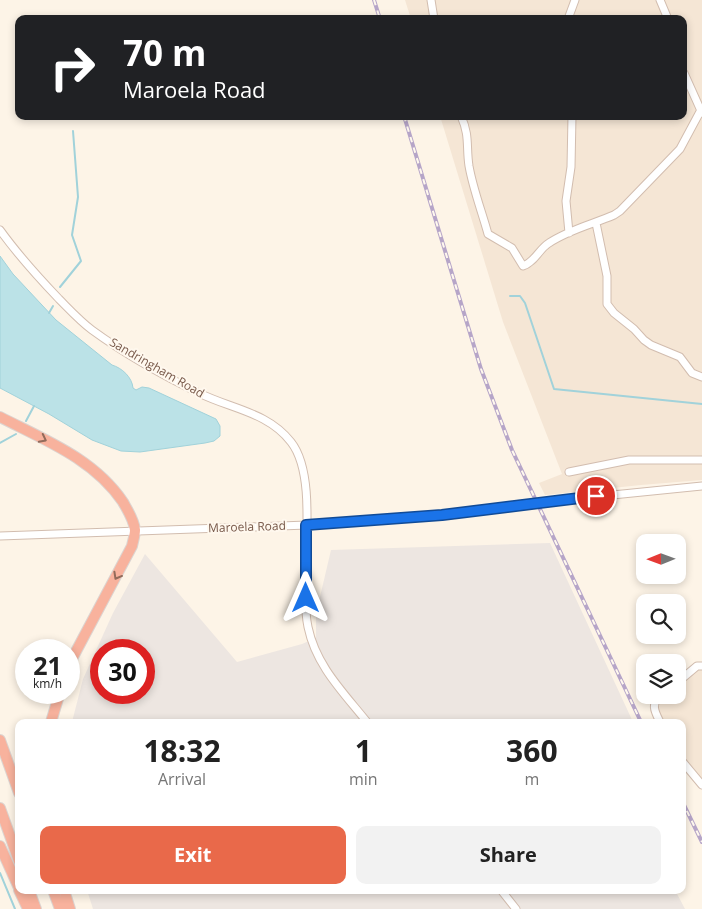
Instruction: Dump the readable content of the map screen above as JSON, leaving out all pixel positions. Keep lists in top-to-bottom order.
{
  "streets": {
    "street": ["Sandringham Road", "Maroela Road"]
  },
  "crossings": [
    ["Sandringham Road", "Maroela Road"]
  ],
  "north": "left",
  "page": {
    "turn": ["70 m", "Maroela Road"],
    "speed": "21 km/h",
    "limit": "30",
    "eta": [
      "18:32",
      "Arrival",
      "1",
      "min",
      "360",
      "m"
    ],
    "buttons": ["Exit", "Share"]
  }
}
